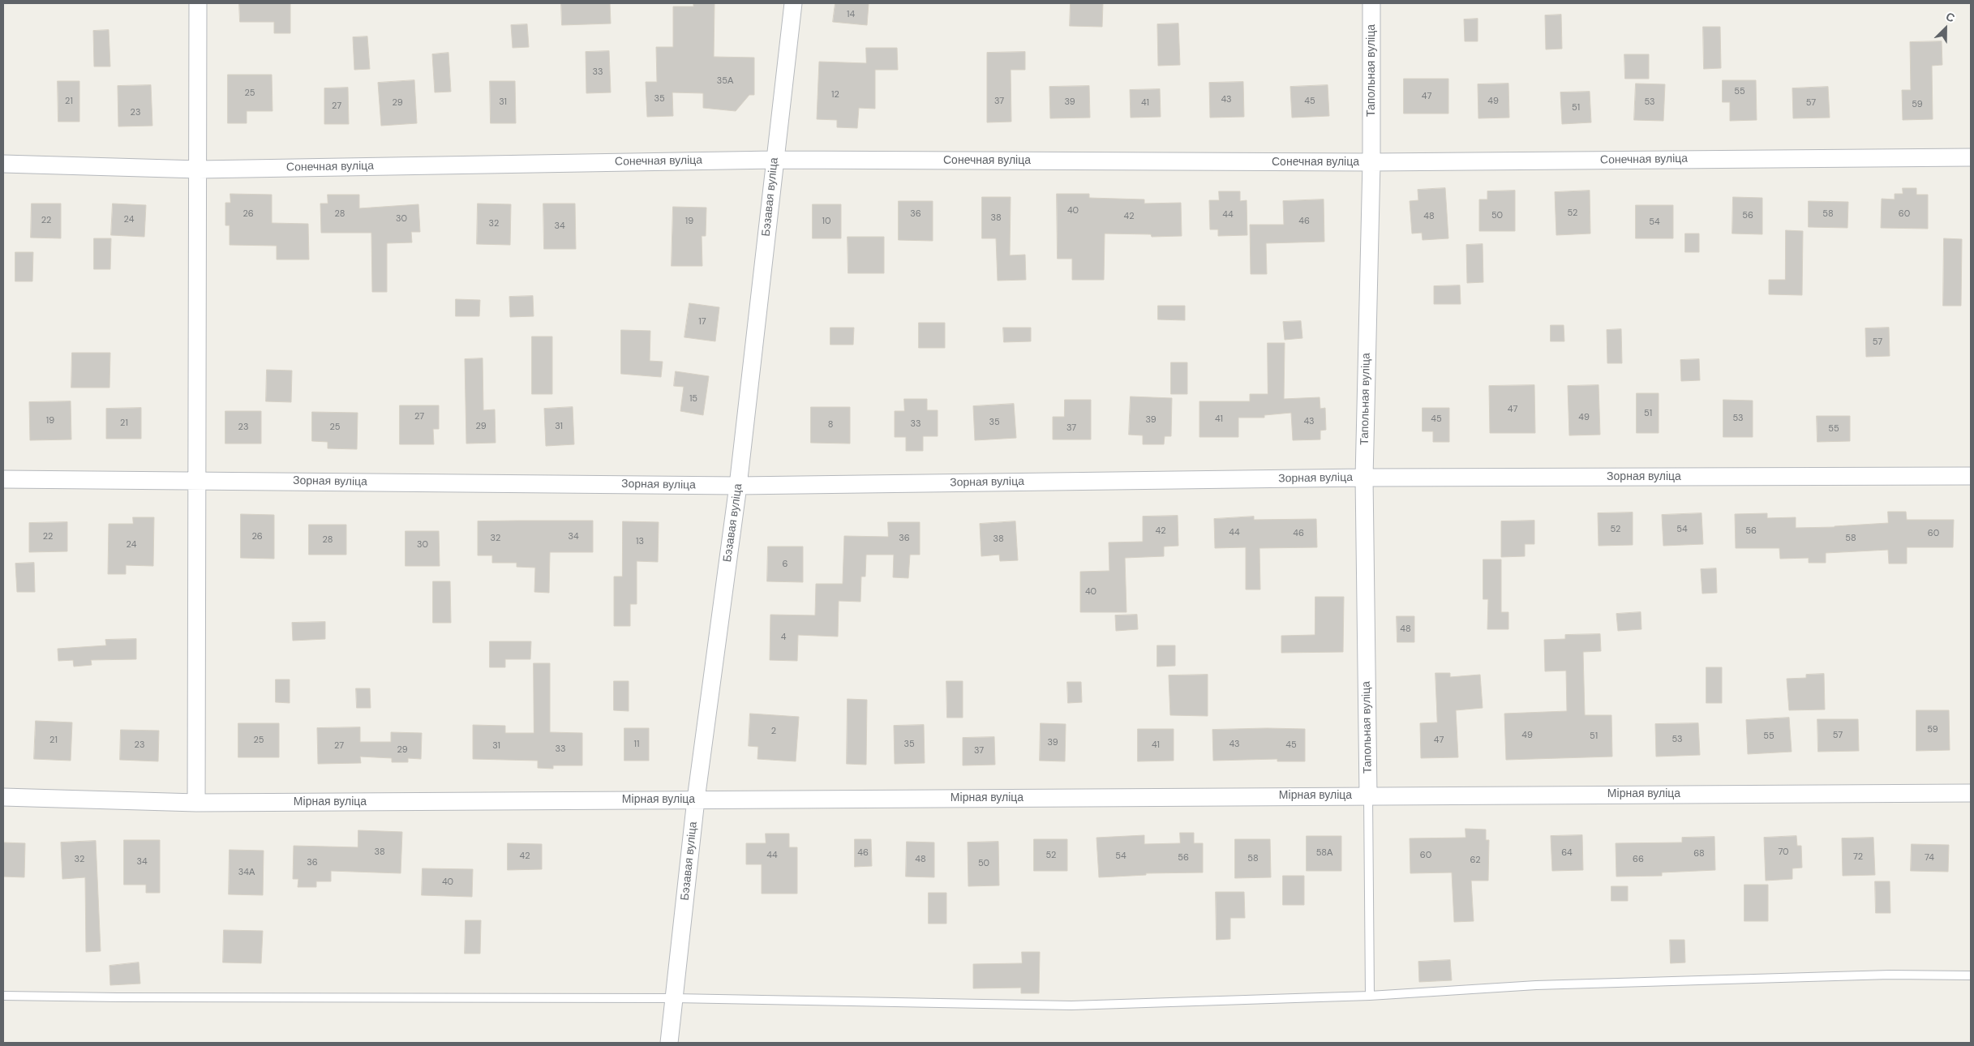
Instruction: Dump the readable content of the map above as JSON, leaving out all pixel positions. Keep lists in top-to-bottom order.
{
  "streets": {
    "street": [
      "Тапольная вуліца",
      "Сонечная вуліца",
      "Бэзавая вуліца",
      "Зорная вуліца",
      "Мірная вуліца"
    ]
  },
  "crossings": [
    ["Тапольная вуліца", "Сонечная вуліца"],
    ["Тапольная вуліца", "Зорная вуліца"],
    ["Тапольная вуліца", "Мірная вуліца"],
    ["Сонечная вуліца", "Бэзавая вуліца"],
    ["Бэзавая вуліца", "Зорная вуліца"],
    ["Бэзавая вуліца", "Мірная вуліца"]
  ],
  "house_numbers": [
    "14",
    "33",
    "35А",
    "55",
    "25",
    "12",
    "47",
    "35",
    "43",
    "21",
    "37",
    "45",
    "49",
    "31",
    "39",
    "53",
    "29",
    "41",
    "57",
    "59",
    "27",
    "51",
    "23",
    "40",
    "52",
    "26",
    "28",
    "36",
    "58",
    "60",
    "44",
    "50",
    "56",
    "42",
    "48",
    "38",
    "30",
    "24",
    "22",
    "19",
    "10",
    "46",
    "54",
    "32",
    "34",
    "17",
    "57",
    "15",
    "47",
    "51",
    "27",
    "49",
    "53",
    "41",
    "45",
    "39",
    "19",
    "43",
    "35",
    "21",
    "33",
    "8",
    "29",
    "31",
    "23",
    "25",
    "37",
    "55",
    "52",
    "54",
    "42",
    "56",
    "44",
    "46",
    "60",
    "22",
    "26",
    "34",
    "32",
    "36",
    "58",
    "38",
    "28",
    "13",
    "24",
    "30",
    "6",
    "40",
    "48",
    "4",
    "59",
    "2",
    "49",
    "57",
    "51",
    "55",
    "53",
    "21",
    "25",
    "47",
    "39",
    "11",
    "35",
    "43",
    "23",
    "41",
    "45",
    "27",
    "31",
    "33",
    "29",
    "37",
    "38",
    "70",
    "46",
    "58А",
    "64",
    "68",
    "44",
    "52",
    "60",
    "42",
    "54",
    "72",
    "56",
    "74",
    "58",
    "32",
    "48",
    "66",
    "62",
    "34",
    "36",
    "50",
    "34А",
    "40"
  ],
  "north": "top right"
}
